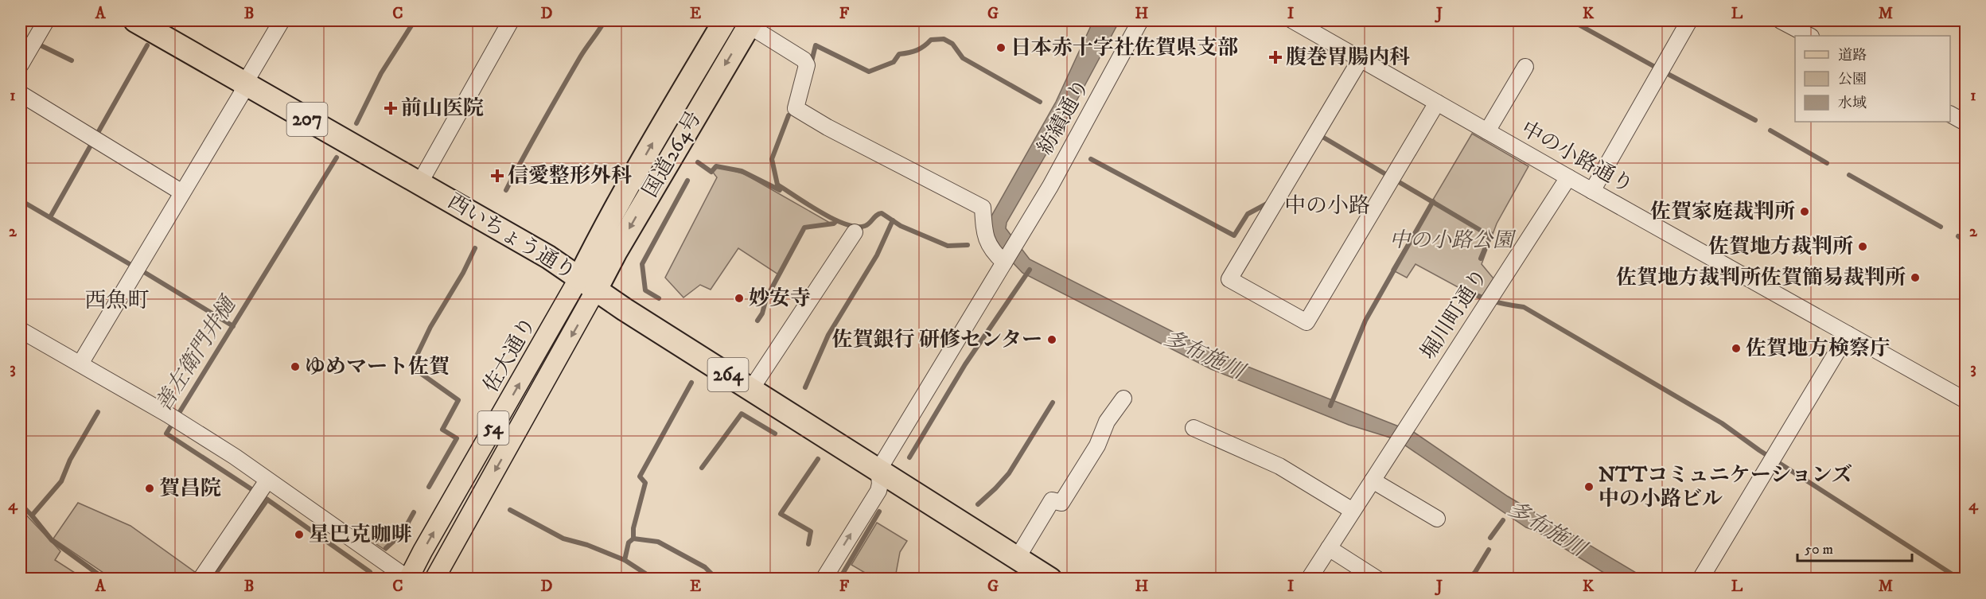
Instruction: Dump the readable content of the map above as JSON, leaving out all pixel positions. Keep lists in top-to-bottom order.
{
  "streets": {
    "highway": [
      "207",
      "国道264号",
      "西いちょう通り",
      "264"
    ],
    "main road": ["佐大通り", "54"],
    "street": ["紡績通り", "中の小路通り", "堀川町通り"]
  },
  "crossings": [
    ["国道264号", "西いちょう通り"],
    ["国道264号", "佐大通り"],
    ["国道264号", "54"],
    ["中の小路通り", "堀川町通り"],
    ["西いちょう通り", "佐大通り"],
    ["西いちょう通り", "264"],
    ["西いちょう通り", "54"],
    ["佐大通り", "54"]
  ],
  "districts": ["中の小路", "西魚町"],
  "water": ["善左衛門井樋", "多布施川"],
  "parks": ["中の小路公園"],
  "places": {
    "other": [
      "日本赤十字社佐賀県支部",
      "佐賀家庭裁判所",
      "佐賀地方裁判所",
      "佐賀地方裁判所佐賀簡易裁判所",
      "妙安寺",
      "佐賀銀行 研修センター",
      "佐賀地方検察庁",
      "ゆめマート佐賀",
      "NTTコミュニケーションズ 中の小路ビル",
      "賀昌院",
      "星巴克咖啡"
    ],
    "health": ["腹巻胃腸内科", "前山医院", "信愛整形外科"]
  },
  "legend": ["道路", "公園", "水域"],
  "scale_bar": "50 m",
  "grid": {
    "columns": [
      "A",
      "B",
      "C",
      "D",
      "E",
      "F",
      "G",
      "H",
      "I",
      "J",
      "K",
      "L",
      "M"
    ],
    "rows": [
      "1",
      "2",
      "3",
      "4"
    ]
  }
}
